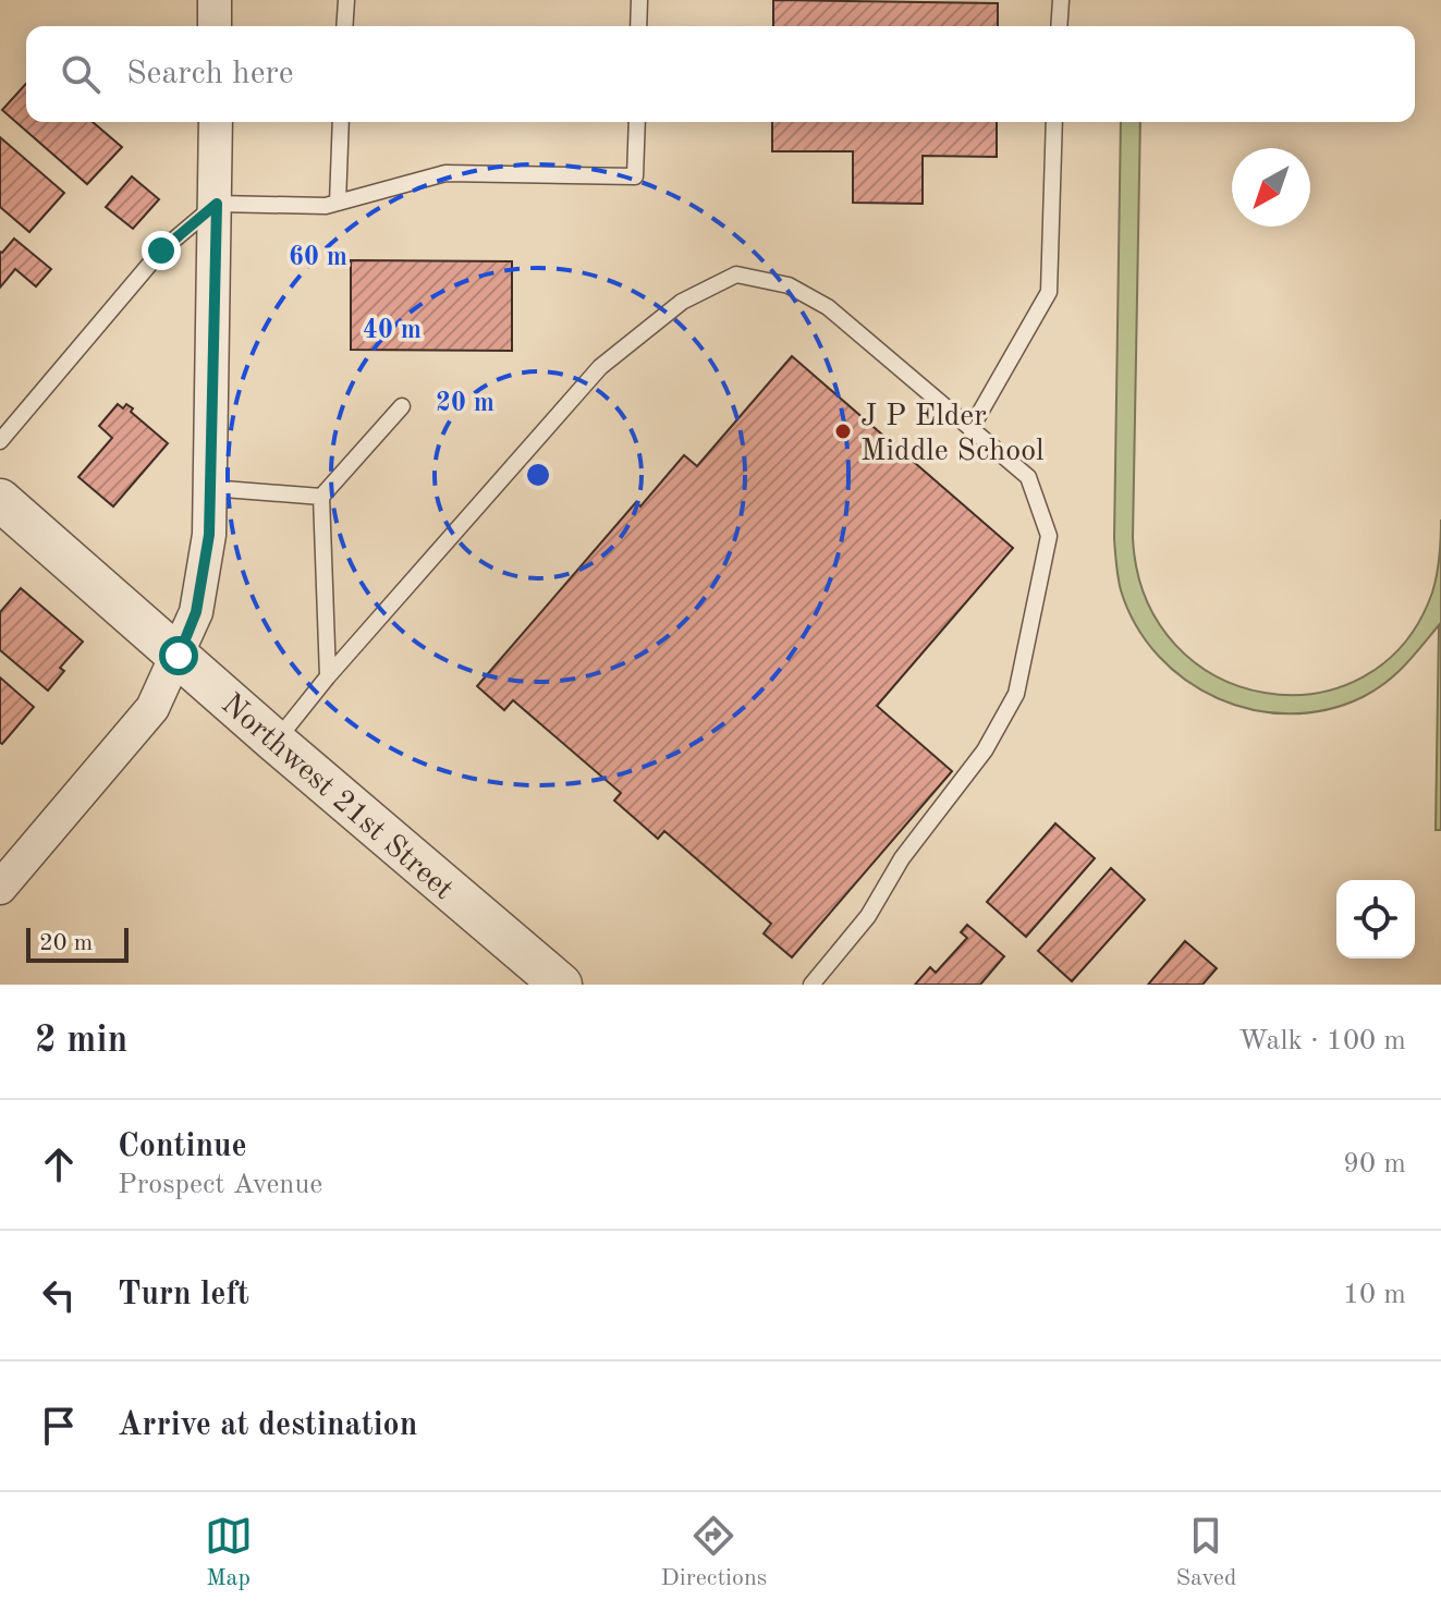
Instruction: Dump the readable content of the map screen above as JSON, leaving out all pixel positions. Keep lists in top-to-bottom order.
{
  "streets": {
    "street": ["Northwest 21st Street"]
  },
  "places": ["J P Elder Middle School"],
  "scale_bar": "20 m",
  "north": "bottom left",
  "page": {
    "search": "Search here",
    "scale": "20 m",
    "heading": ["2 min", "Walk · 100 m"],
    "list": [
      ["Continue", "Prospect Avenue", "90 m"],
      ["Turn left", "10 m"],
      "Arrive at destination"
    ],
    "nav": ["Map", "Directions", "Saved"]
  },
  "rings": ["60 m", "40 m", "20 m"]
}
